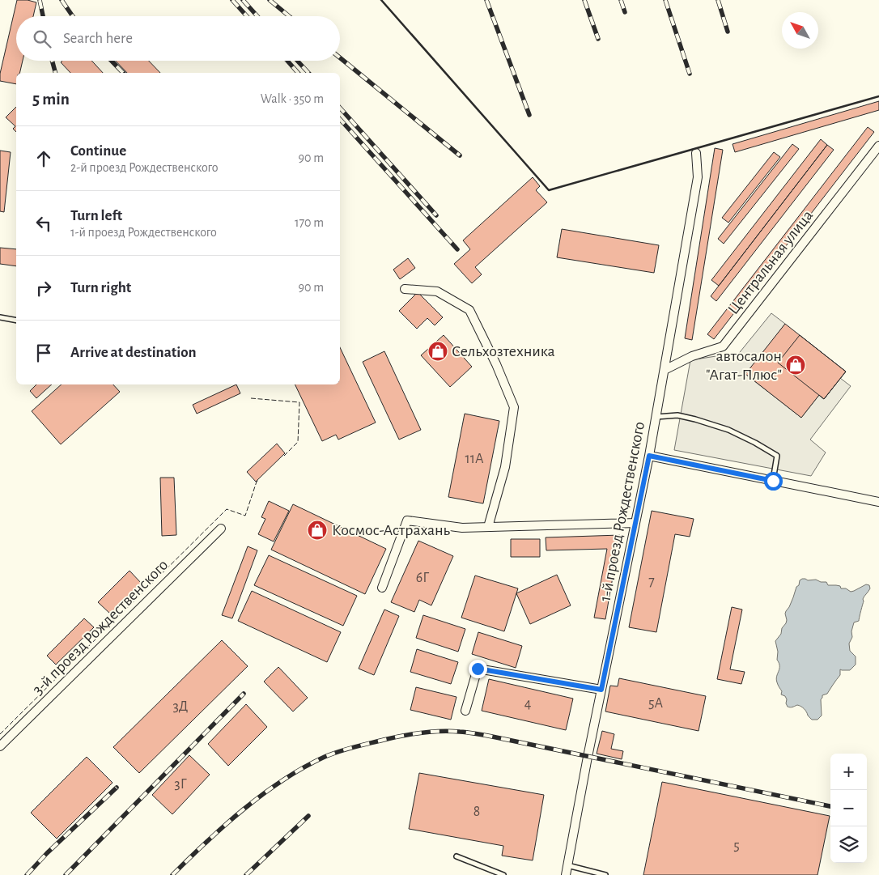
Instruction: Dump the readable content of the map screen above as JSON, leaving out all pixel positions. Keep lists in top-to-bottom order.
{
  "streets": {
    "street": ["Центральная улица", "1-й проезд Рождественского", "3-й проезд Рождественского"]
  },
  "crossings": [
    ["Центральная улица", "1-й проезд Рождественского"]
  ],
  "places": {
    "shop": ["Сельхозтехника", "автосалон \"Агат-Плюс\"", "Космос-Астрахань"]
  },
  "house_numbers": [
    "11А",
    "6Г",
    "7",
    "5А",
    "4",
    "3Д",
    "3Г",
    "8",
    "5"
  ],
  "north": "top left",
  "page": {
    "search": "Search here",
    "heading": ["5 min", "Walk · 350 m"],
    "list": [
      ["Continue", "2-й проезд Рождественского", "90 m"],
      ["Turn left", "1-й проезд Рождественского", "170 m"],
      ["Turn right", "90 m"],
      "Arrive at destination"
    ],
    "map_buttons": ["+", "−"]
  }
}
